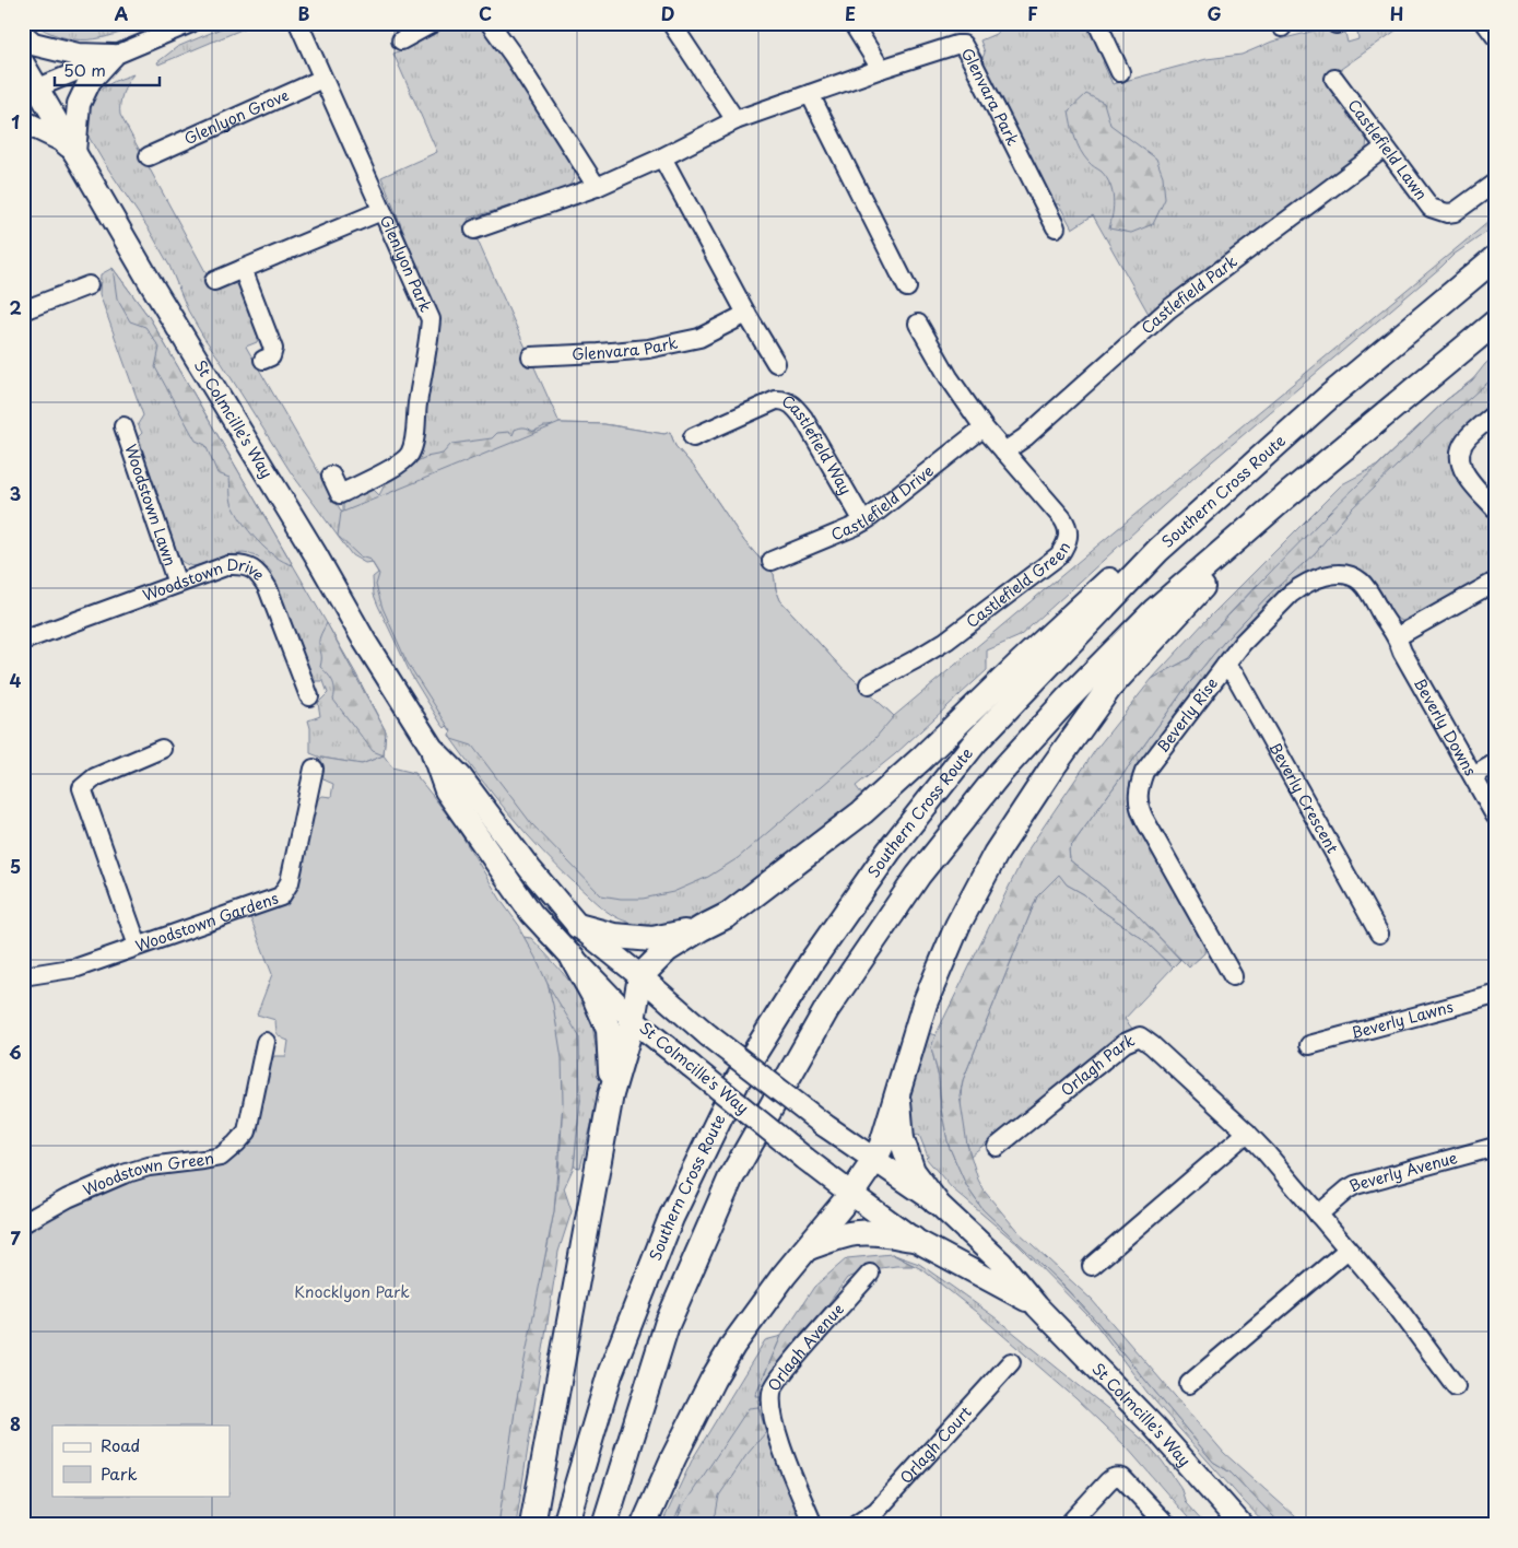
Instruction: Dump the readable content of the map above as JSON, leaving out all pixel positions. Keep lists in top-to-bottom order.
{
  "streets": {
    "highway": ["Southern Cross Route"],
    "main road": ["St Colmcille's Way"],
    "street": [
      "Glenvara Park",
      "Glenlyon Grove",
      "Castlefield Lawn",
      "Glenlyon Park",
      "Castlefield Park",
      "Castlefield Way",
      "Castlefield Drive",
      "Woodstown Lawn",
      "Castlefield Green",
      "Woodstown Drive",
      "Beverly Rise",
      "Beverly Downs",
      "Beverly Crescent",
      "Woodstown Gardens",
      "Beverly Lawns",
      "Orlagh Park",
      "Beverly Avenue",
      "Woodstown Green",
      "Orlagh Avenue",
      "Orlagh Court"
    ]
  },
  "crossings": [
    ["Glenlyon Grove", "Glenlyon Park"],
    ["Castlefield Lawn", "Castlefield Park"],
    ["Castlefield Park", "Castlefield Green"],
    ["Castlefield Way", "Castlefield Drive"],
    ["Woodstown Lawn", "Woodstown Drive"],
    ["Beverly Rise", "Beverly Downs"],
    ["Beverly Rise", "Beverly Crescent"],
    ["Orlagh Park", "Beverly Avenue"]
  ],
  "parks": ["Knocklyon Park"],
  "legend": ["Road", "Park"],
  "scale_bar": "50 m",
  "grid": {
    "columns": [
      "A",
      "B",
      "C",
      "D",
      "E",
      "F",
      "G",
      "H"
    ],
    "rows": [
      "1",
      "2",
      "3",
      "4",
      "5",
      "6",
      "7",
      "8"
    ]
  }
}
